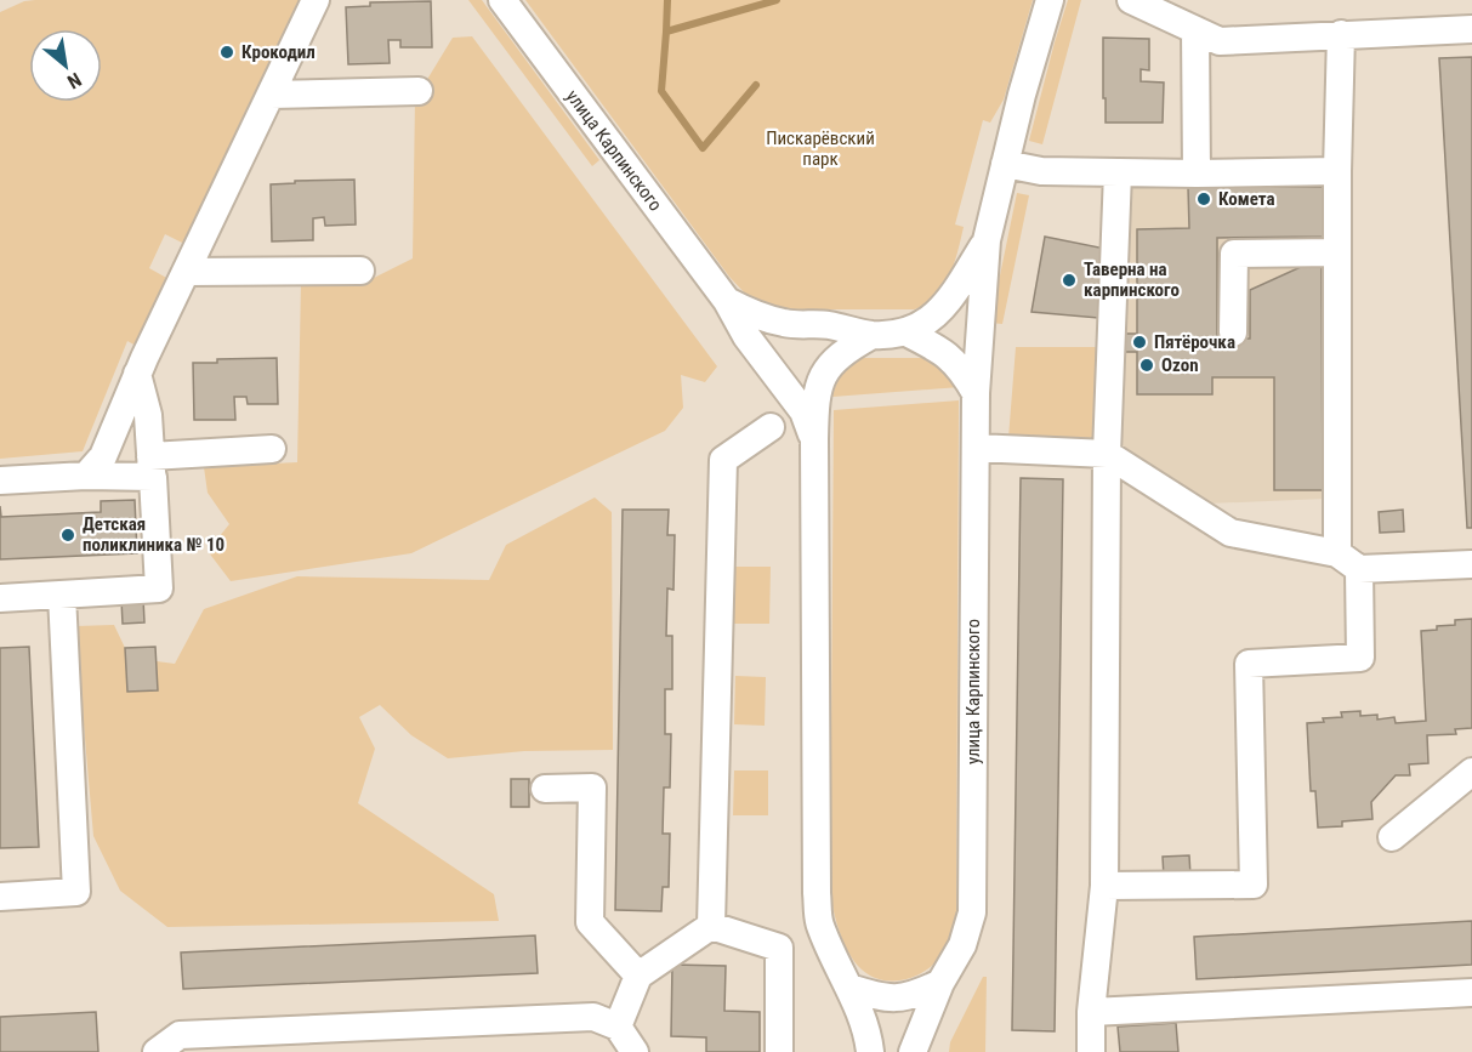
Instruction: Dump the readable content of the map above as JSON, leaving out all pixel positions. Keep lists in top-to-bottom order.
{
  "streets": {
    "street": ["улица Карпинского"]
  },
  "parks": ["Пискарёвский парк"],
  "places": [
    "Крокодил",
    "Комета",
    "Таверна на карпинского",
    "Пятёрочка",
    "Ozon",
    "Детская поликлиника № 10"
  ],
  "north": "bottom right"
}
